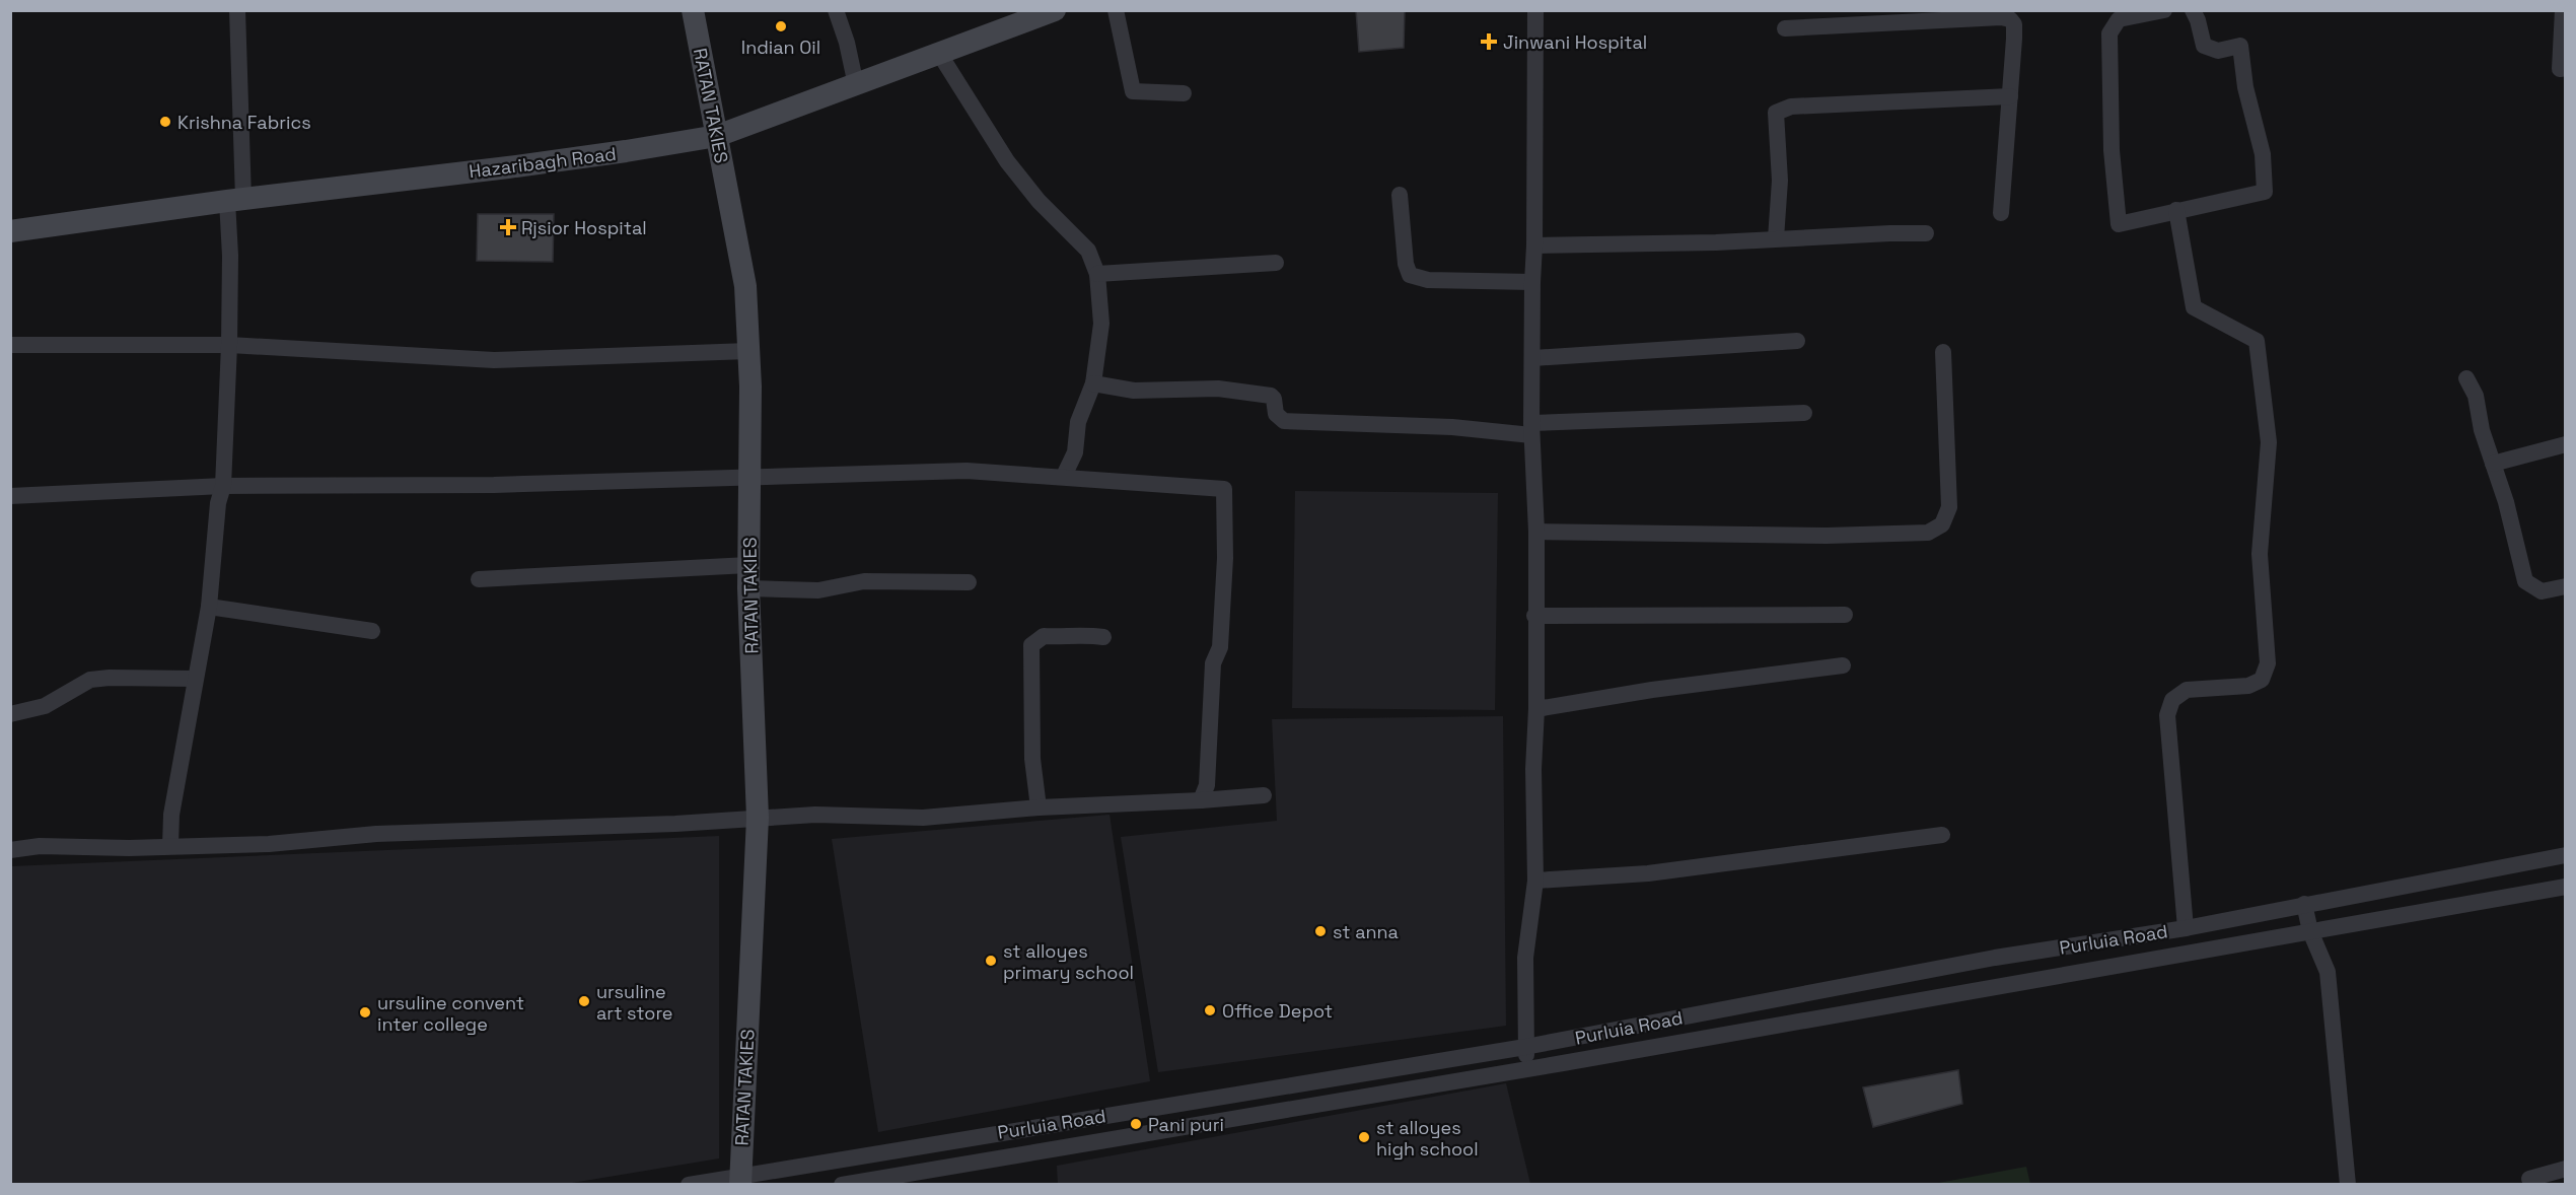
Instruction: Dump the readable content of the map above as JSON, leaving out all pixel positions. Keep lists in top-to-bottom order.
{
  "streets": {
    "street": ["RATAN TAKIES", "Hazaribagh Road", "Purluia Road"]
  },
  "crossings": [
    ["RATAN TAKIES", "Hazaribagh Road"],
    ["RATAN TAKIES", "Purluia Road"]
  ],
  "places": {
    "other": [
      "Indian Oil",
      "Krishna Fabrics",
      "st anna",
      "st alloyes primary school",
      "ursuline art store",
      "Office Depot",
      "ursuline convent inter college",
      "Pani puri",
      "st alloyes high school"
    ],
    "health": ["Jinwani Hospital", "Rjsior Hospital"]
  }
}
